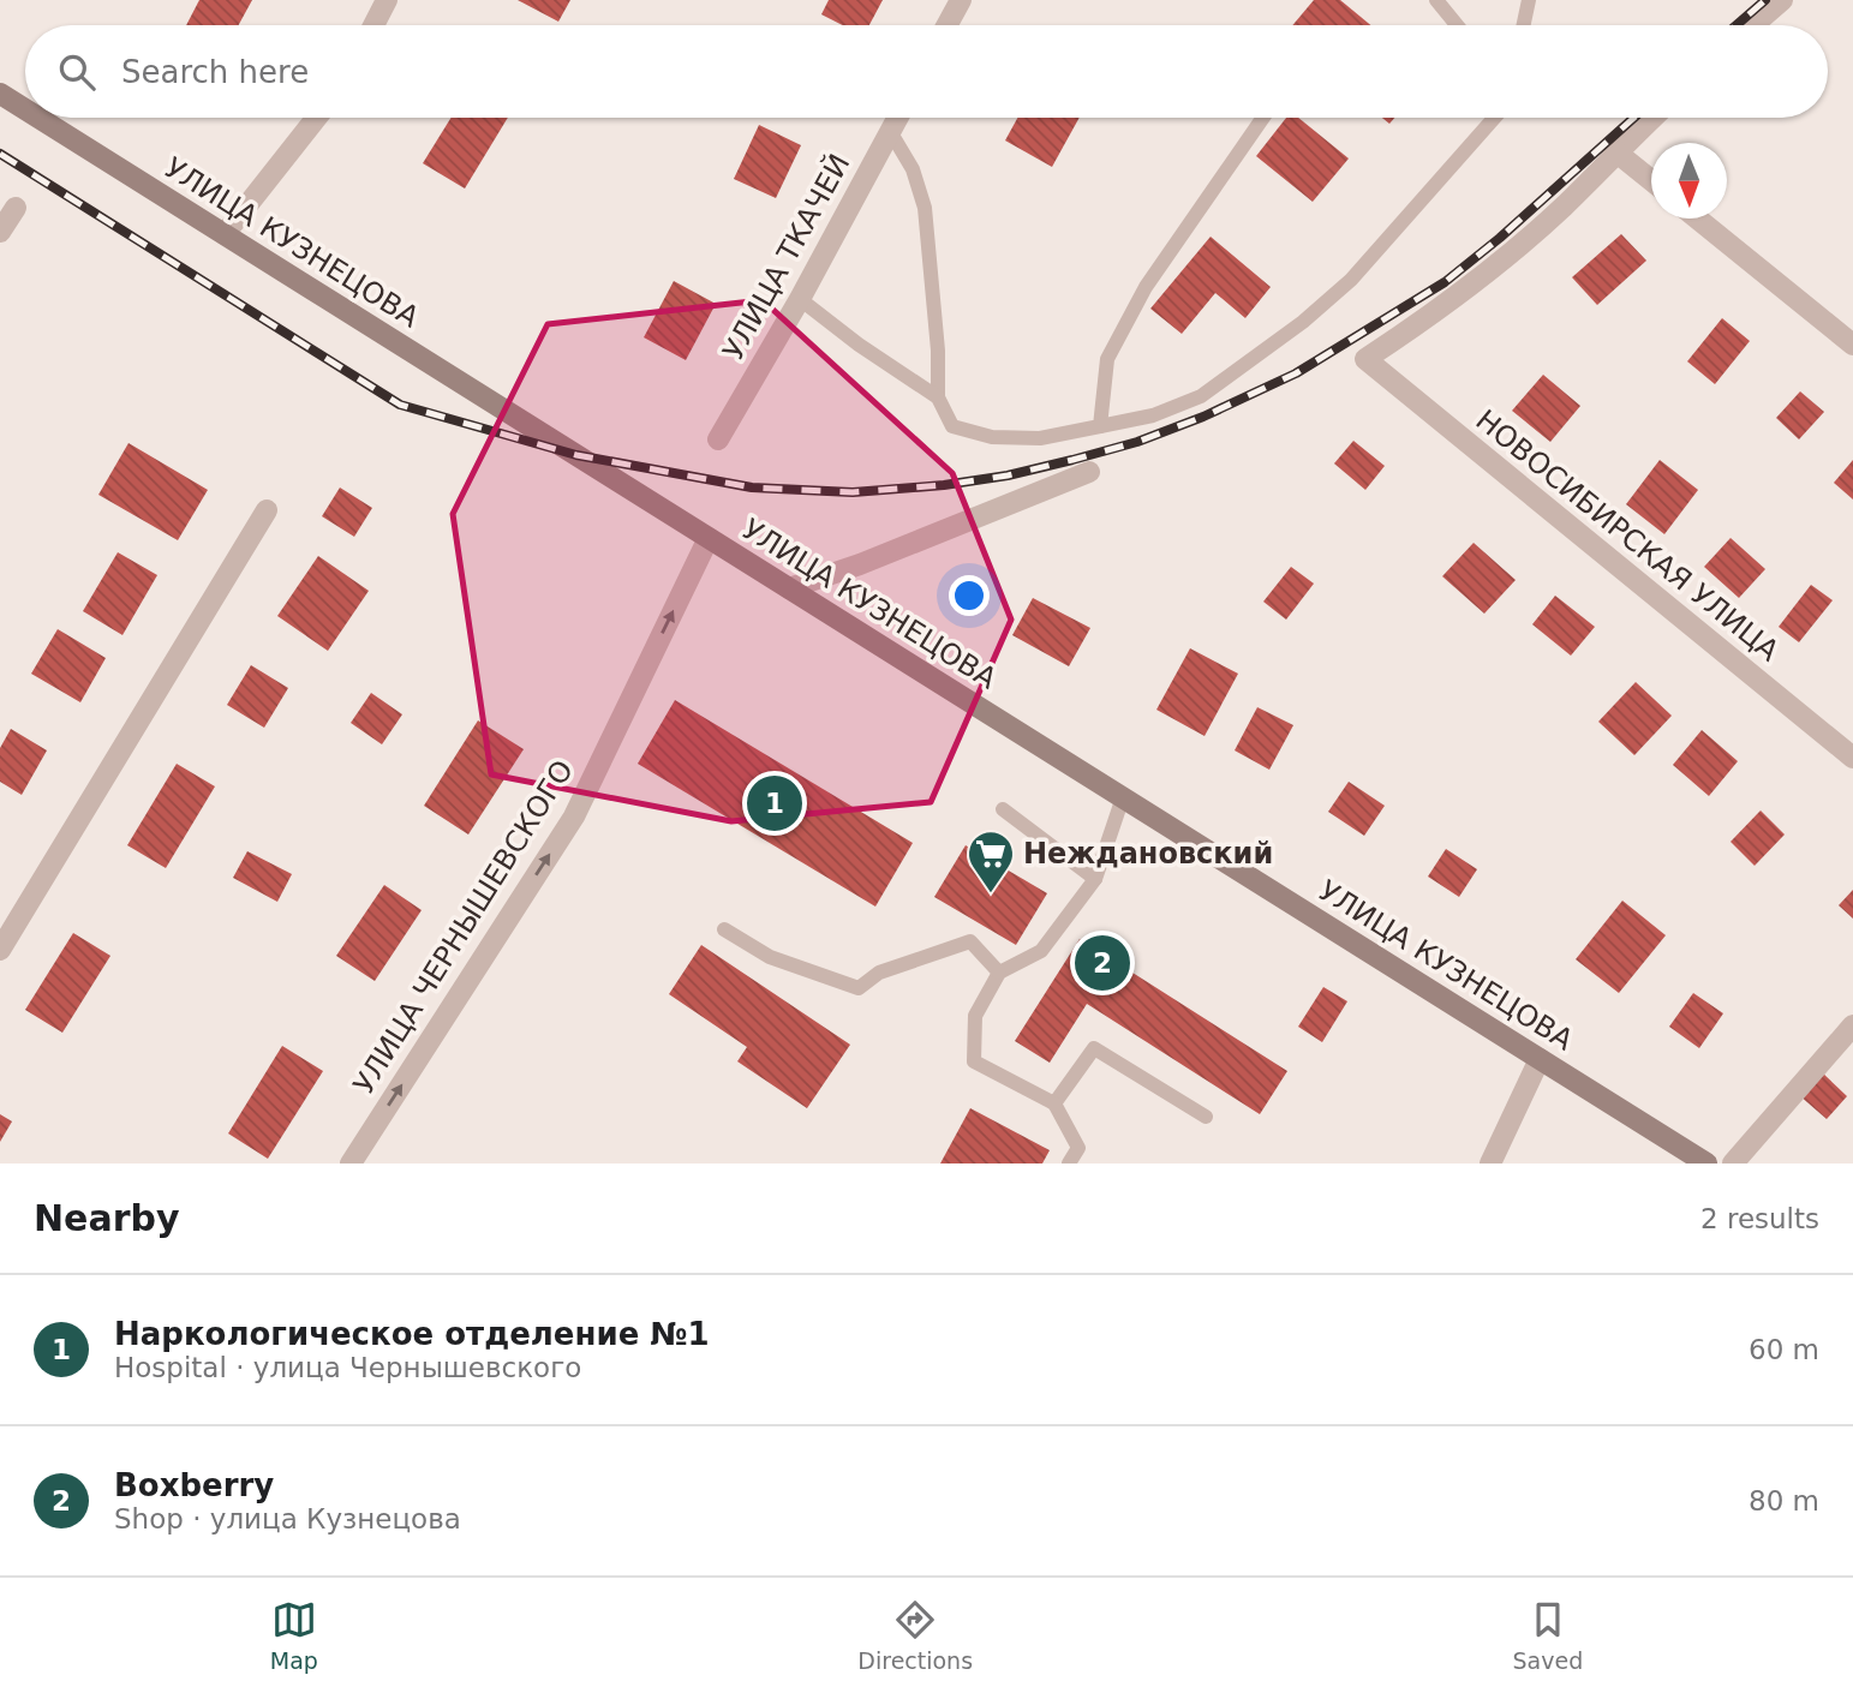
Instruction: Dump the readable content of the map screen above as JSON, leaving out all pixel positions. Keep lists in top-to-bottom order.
{
  "streets": {
    "main road": ["УЛИЦА КУЗНЕЦОВА"],
    "street": ["УЛИЦА ТКАЧЕЙ", "НОВОСИБИРСКАЯ УЛИЦА", "УЛИЦА ЧЕРНЫШЕВСКОГО"]
  },
  "crossings": [
    ["УЛИЦА КУЗНЕЦОВА", "УЛИЦА ЧЕРНЫШЕВСКОГО"]
  ],
  "one_way": ["УЛИЦА ЧЕРНЫШЕВСКОГО"],
  "places": {
    "supermarket": ["Неждановский"]
  },
  "north": "bottom",
  "page": {
    "search": "Search here",
    "pins": ["1", "2"],
    "heading": ["Nearby", "2 results"],
    "list": [
      {
        "mark": "1",
        "name": "Наркологическое отделение №1",
        "note": "Hospital · улица Чернышевского",
        "value": "60 m"
      },
      {
        "mark": "2",
        "name": "Boxberry",
        "note": "Shop · улица Кузнецова",
        "value": "80 m"
      }
    ],
    "nav": ["Map", "Directions", "Saved"]
  }
}
